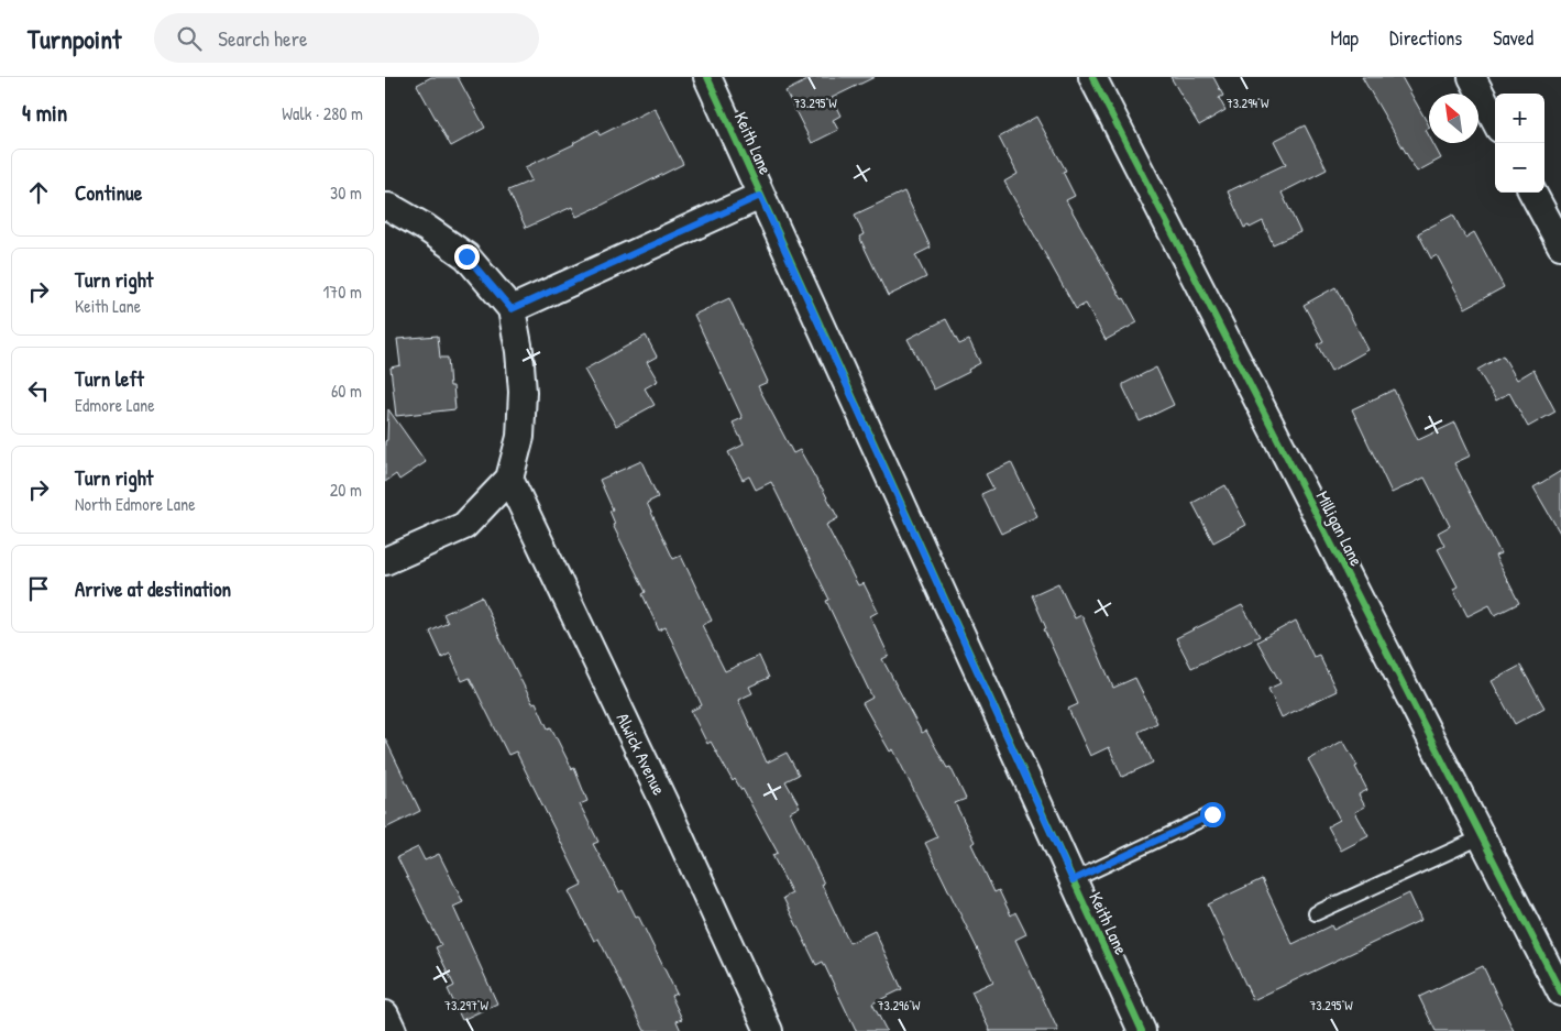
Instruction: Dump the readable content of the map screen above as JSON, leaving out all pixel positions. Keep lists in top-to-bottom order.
{
  "streets": {
    "street": ["Keith Lane", "Milligan Lane", "Alwick Avenue"]
  },
  "north": "top left",
  "page": {
    "header": "Turnpoint",
    "search": "Search here",
    "nav": ["Map", "Directions", "Saved"],
    "heading": ["4 min", "Walk · 280 m"],
    "map_buttons": ["+", "−"],
    "list": [
      ["Continue", "30 m"],
      ["Turn right", "Keith Lane", "170 m"],
      ["Turn left", "Edmore Lane", "60 m"],
      ["Turn right", "North Edmore Lane", "20 m"],
      "Arrive at destination"
    ]
  },
  "coordinates": [
    "73.295°W",
    "73.294°W",
    "73.297°W",
    "73.296°W"
  ]
}
